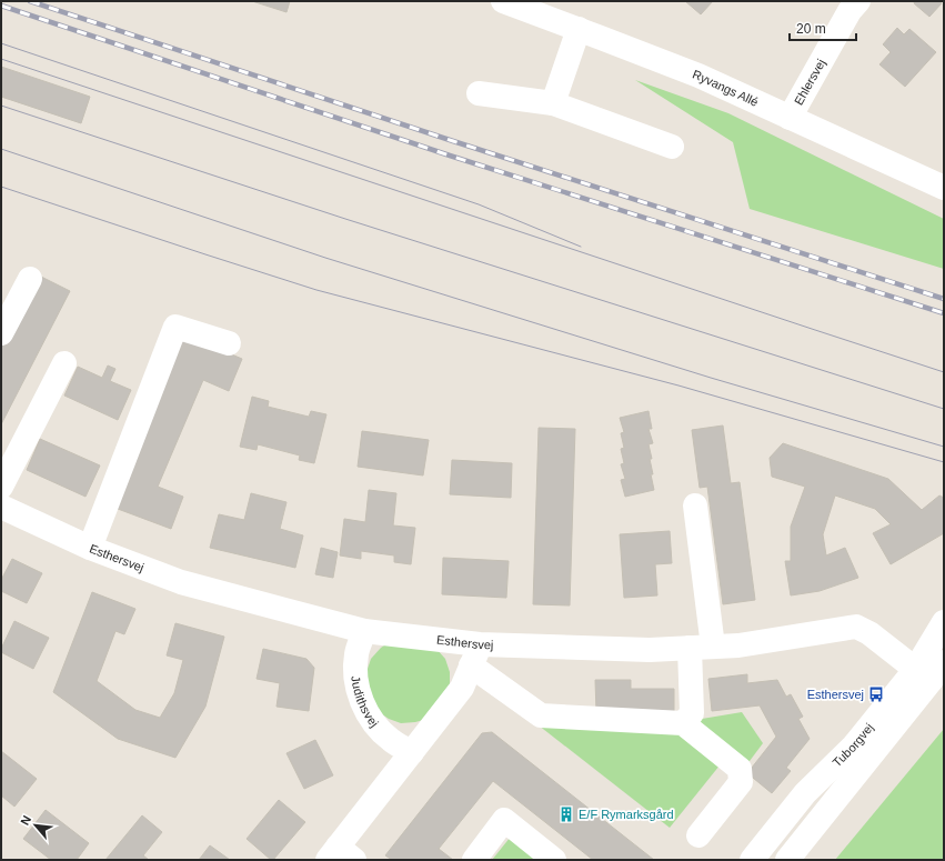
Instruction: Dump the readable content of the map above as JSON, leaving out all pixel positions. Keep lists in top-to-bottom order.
{
  "streets": {
    "street": [
      "Ehlersvej",
      "Ryvangs Allé",
      "Esthersvej",
      "Judithsvej",
      "Tuborgvej"
    ]
  },
  "crossings": [
    ["Ehlersvej", "Ryvangs Allé"],
    ["Esthersvej", "Judithsvej"],
    ["Esthersvej", "Tuborgvej"]
  ],
  "places": {
    "bus stop": ["Esthersvej"],
    "building": ["E/F Rymarksgård"]
  },
  "scale_bar": "20 m",
  "north": "top left"
}
